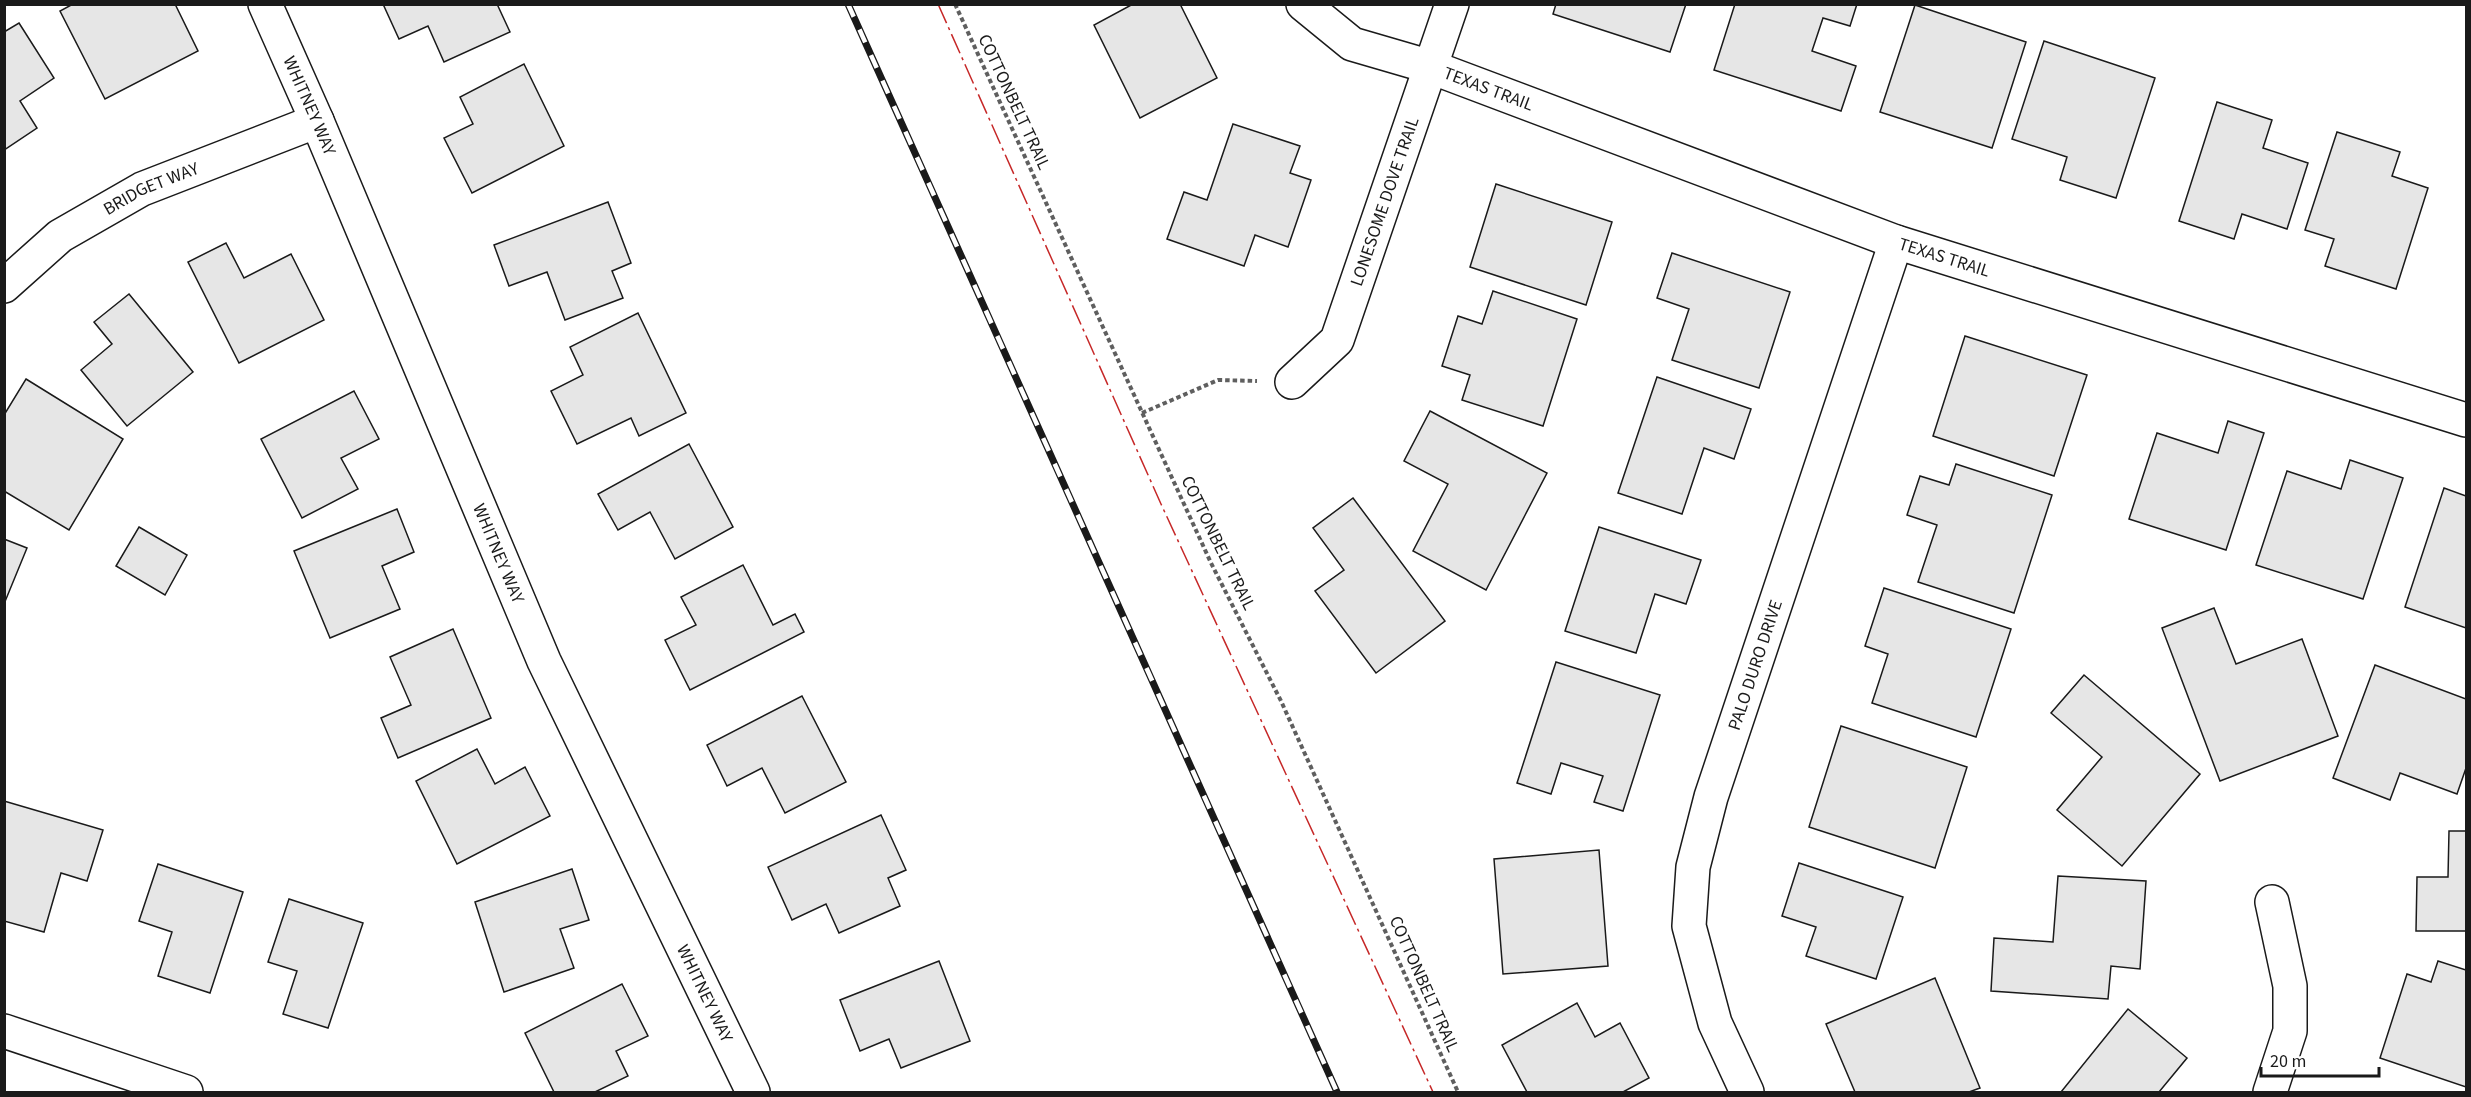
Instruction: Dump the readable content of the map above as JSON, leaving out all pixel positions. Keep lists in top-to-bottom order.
{
  "streets": {
    "street": [
      "TEXAS TRAIL",
      "WHITNEY WAY",
      "BRIDGET WAY",
      "LONESOME DOVE TRAIL",
      "PALO DURO DRIVE"
    ],
    "path": ["COTTONBELT TRAIL"]
  },
  "crossings": [
    ["TEXAS TRAIL", "LONESOME DOVE TRAIL"],
    ["TEXAS TRAIL", "PALO DURO DRIVE"],
    ["WHITNEY WAY", "BRIDGET WAY"]
  ],
  "scale_bar": "20 m"
}
